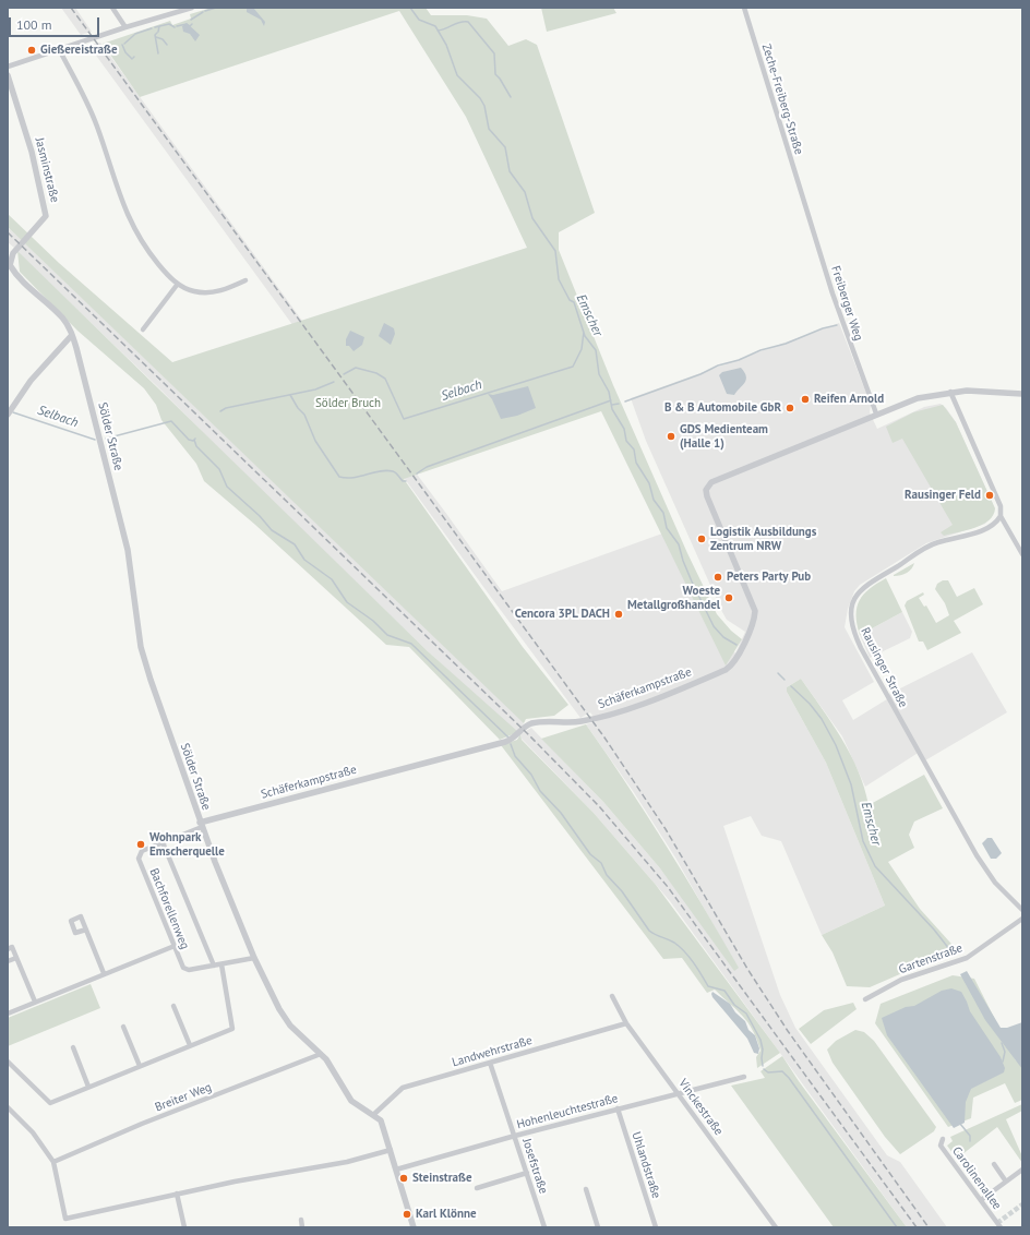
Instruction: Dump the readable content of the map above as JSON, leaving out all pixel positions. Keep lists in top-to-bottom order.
{
  "streets": {
    "street": [
      "Zeche-Freiberg-Straße",
      "Jasminstraße",
      "Freiberger Weg",
      "Sölder Straße",
      "Rausinger Straße",
      "Schäferkampstraße",
      "Bachforellenweg",
      "Gartenstraße",
      "Landwehrstraße",
      "Breiter Weg",
      "Vinckestraße",
      "Hohenleuchtestraße",
      "Uhlandstraße",
      "Josefstraße",
      "Carolinenallee"
    ]
  },
  "crossings": [
    ["Zeche-Freiberg-Straße", "Freiberger Weg"],
    ["Jasminstraße", "Sölder Straße"],
    ["Freiberger Weg", "Schäferkampstraße"],
    ["Sölder Straße", "Schäferkampstraße"],
    ["Sölder Straße", "Bachforellenweg"],
    ["Sölder Straße", "Landwehrstraße"],
    ["Sölder Straße", "Breiter Weg"],
    ["Sölder Straße", "Hohenleuchtestraße"],
    ["Schäferkampstraße", "Bachforellenweg"],
    ["Landwehrstraße", "Vinckestraße"],
    ["Landwehrstraße", "Josefstraße"],
    ["Vinckestraße", "Hohenleuchtestraße"],
    ["Hohenleuchtestraße", "Uhlandstraße"],
    ["Hohenleuchtestraße", "Josefstraße"]
  ],
  "water": ["Emscher", "Selbach"],
  "parks": ["Sölder Bruch"],
  "places": [
    "Gießereistraße",
    "Reifen Arnold",
    "B & B Automobile GbR",
    "GDS Medienteam (Halle 1)",
    "Rausinger Feld",
    "Logistik Ausbildungs Zentrum NRW",
    "Peters Party Pub",
    "Woeste Metallgroßhandel",
    "Cencora 3PL DACH",
    "Wohnpark Emscherquelle",
    "Steinstraße",
    "Karl Klönne"
  ],
  "scale_bar": "100 m"
}
